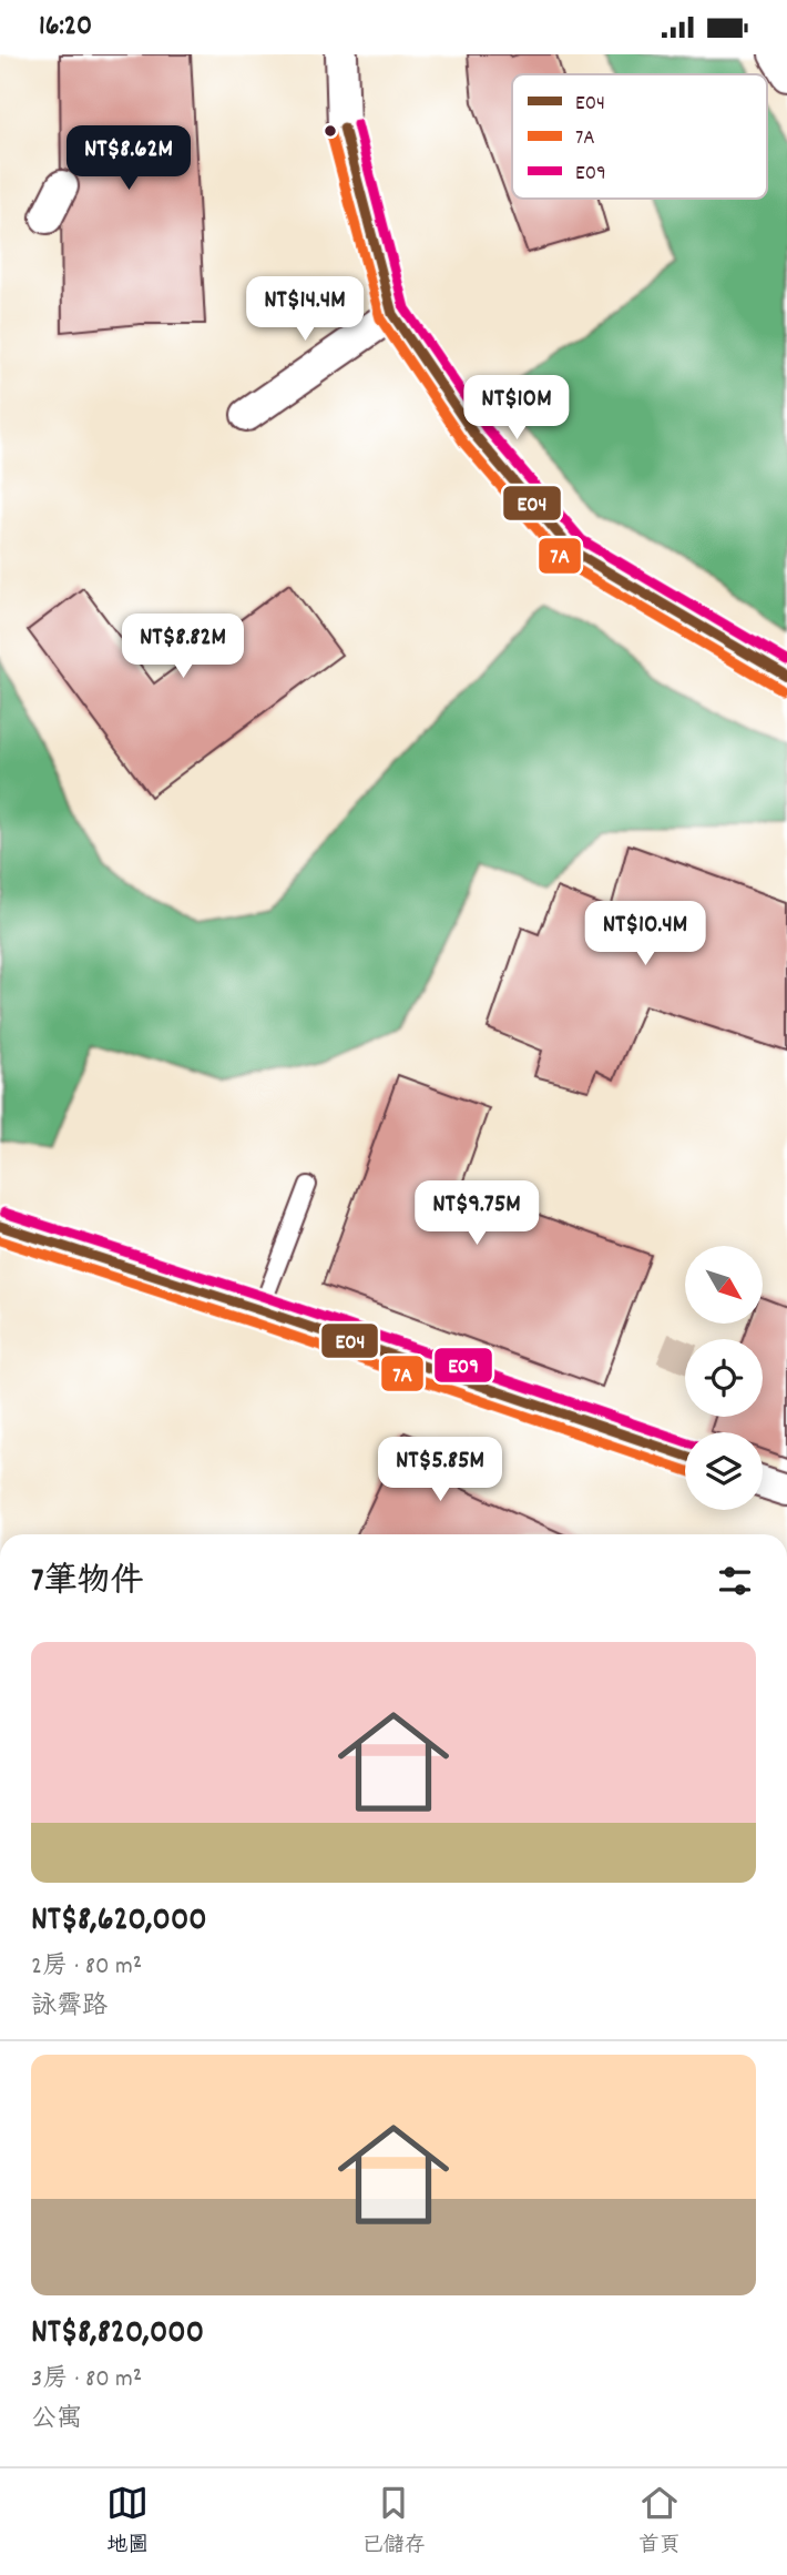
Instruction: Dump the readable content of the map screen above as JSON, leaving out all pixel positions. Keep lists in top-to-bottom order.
{
  "lines": ["transit line E09", "transit line E04", "transit line 7A"],
  "legend": ["E04", "7A", "E09"],
  "north": "bottom right",
  "page": {
    "status": "16:20",
    "price": [
      "NT$8.62M",
      "NT$14.4M",
      "NT$10M",
      "NT$8.82M",
      "NT$10.4M",
      "NT$9.75M",
      "NT$5.85M"
    ],
    "heading": "7筆物件",
    "list": [
      {
        "name": "NT$8,620,000",
        "note": "2房 · 80 m² · 詠霽路"
      },
      {
        "name": "NT$8,820,000",
        "note": "3房 · 80 m² · 公寓"
      }
    ],
    "tabs": ["地圖", "已儲存", "首頁"]
  }
}
